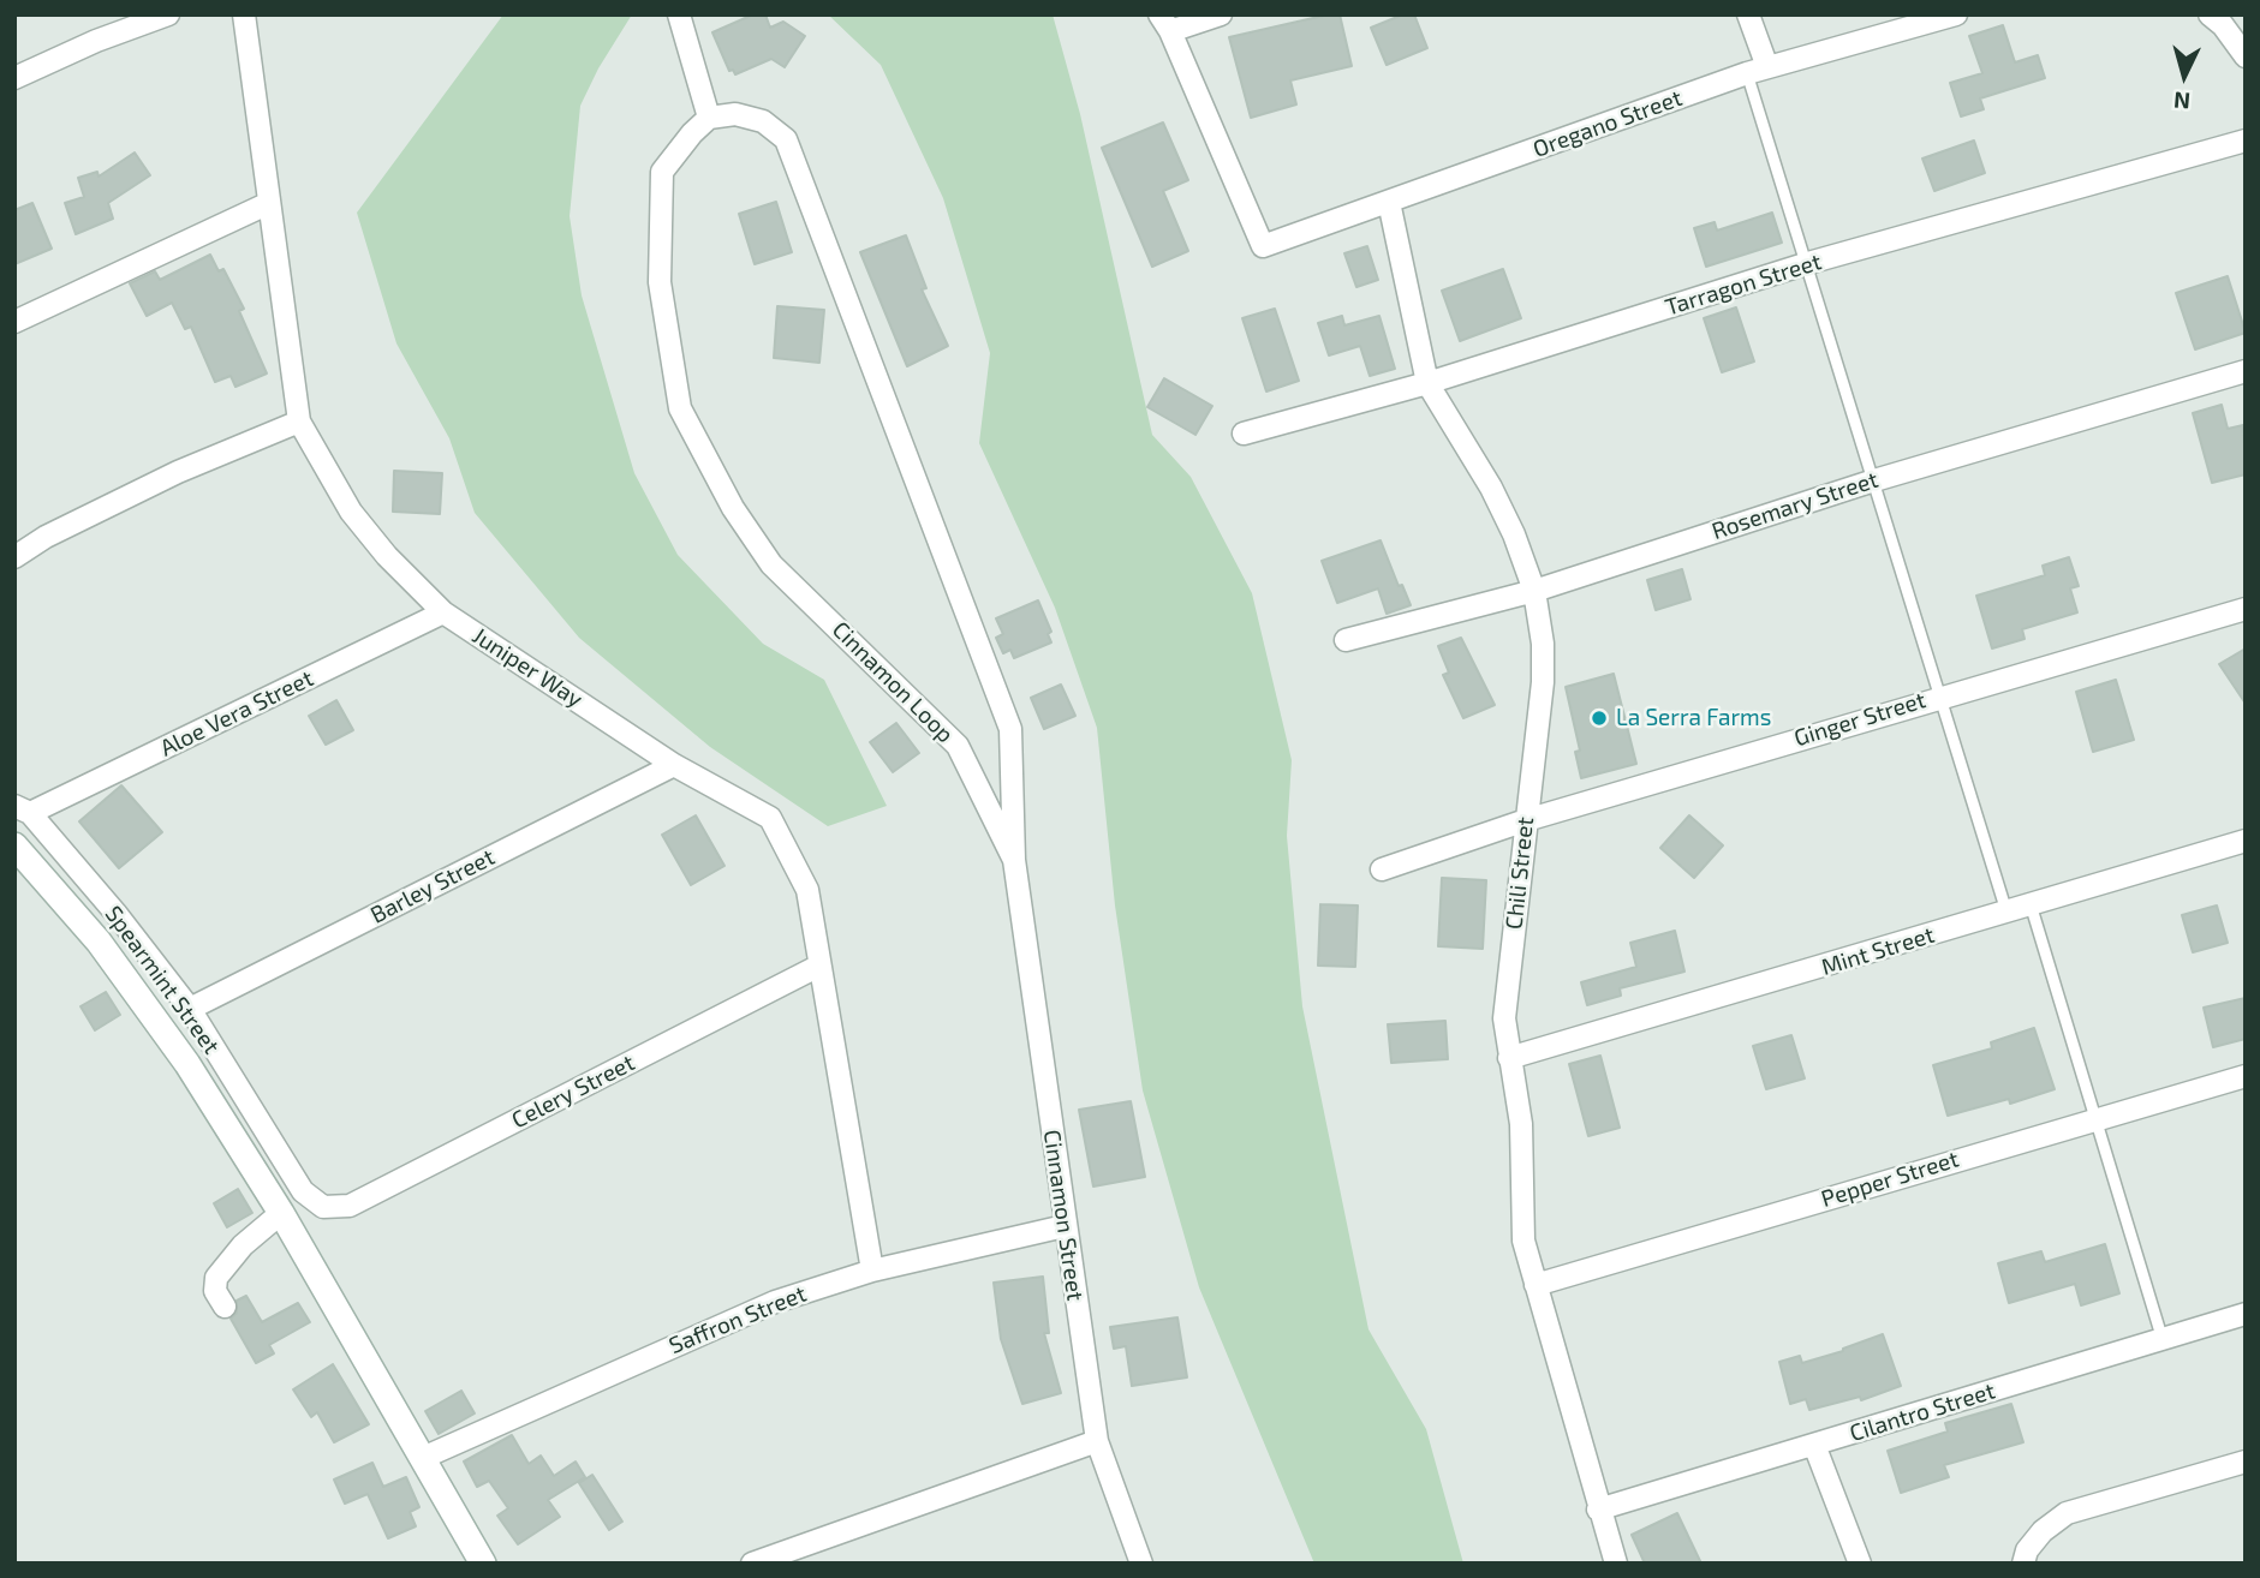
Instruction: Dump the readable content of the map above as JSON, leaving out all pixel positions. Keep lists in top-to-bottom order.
{
  "streets": {
    "street": [
      "Oregano Street",
      "Tarragon Street",
      "Rosemary Street",
      "Juniper Way",
      "Cinnamon Loop",
      "Aloe Vera Street",
      "Ginger Street",
      "Chili Street",
      "Barley Street",
      "Mint Street",
      "Spearmint Street",
      "Celery Street",
      "Pepper Street",
      "Cinnamon Street",
      "Saffron Street",
      "Cilantro Street"
    ]
  },
  "crossings": [
    ["Oregano Street", "Chili Street"],
    ["Tarragon Street", "Chili Street"],
    ["Rosemary Street", "Chili Street"],
    ["Juniper Way", "Aloe Vera Street"],
    ["Juniper Way", "Barley Street"],
    ["Juniper Way", "Celery Street"],
    ["Juniper Way", "Saffron Street"],
    ["Cinnamon Loop", "Cinnamon Street"],
    ["Aloe Vera Street", "Spearmint Street"],
    ["Ginger Street", "Chili Street"],
    ["Chili Street", "Mint Street"],
    ["Chili Street", "Pepper Street"],
    ["Chili Street", "Cilantro Street"],
    ["Barley Street", "Spearmint Street"],
    ["Spearmint Street", "Celery Street"],
    ["Cinnamon Street", "Saffron Street"]
  ],
  "places": ["La Serra Farms"],
  "north": "bottom"
}
